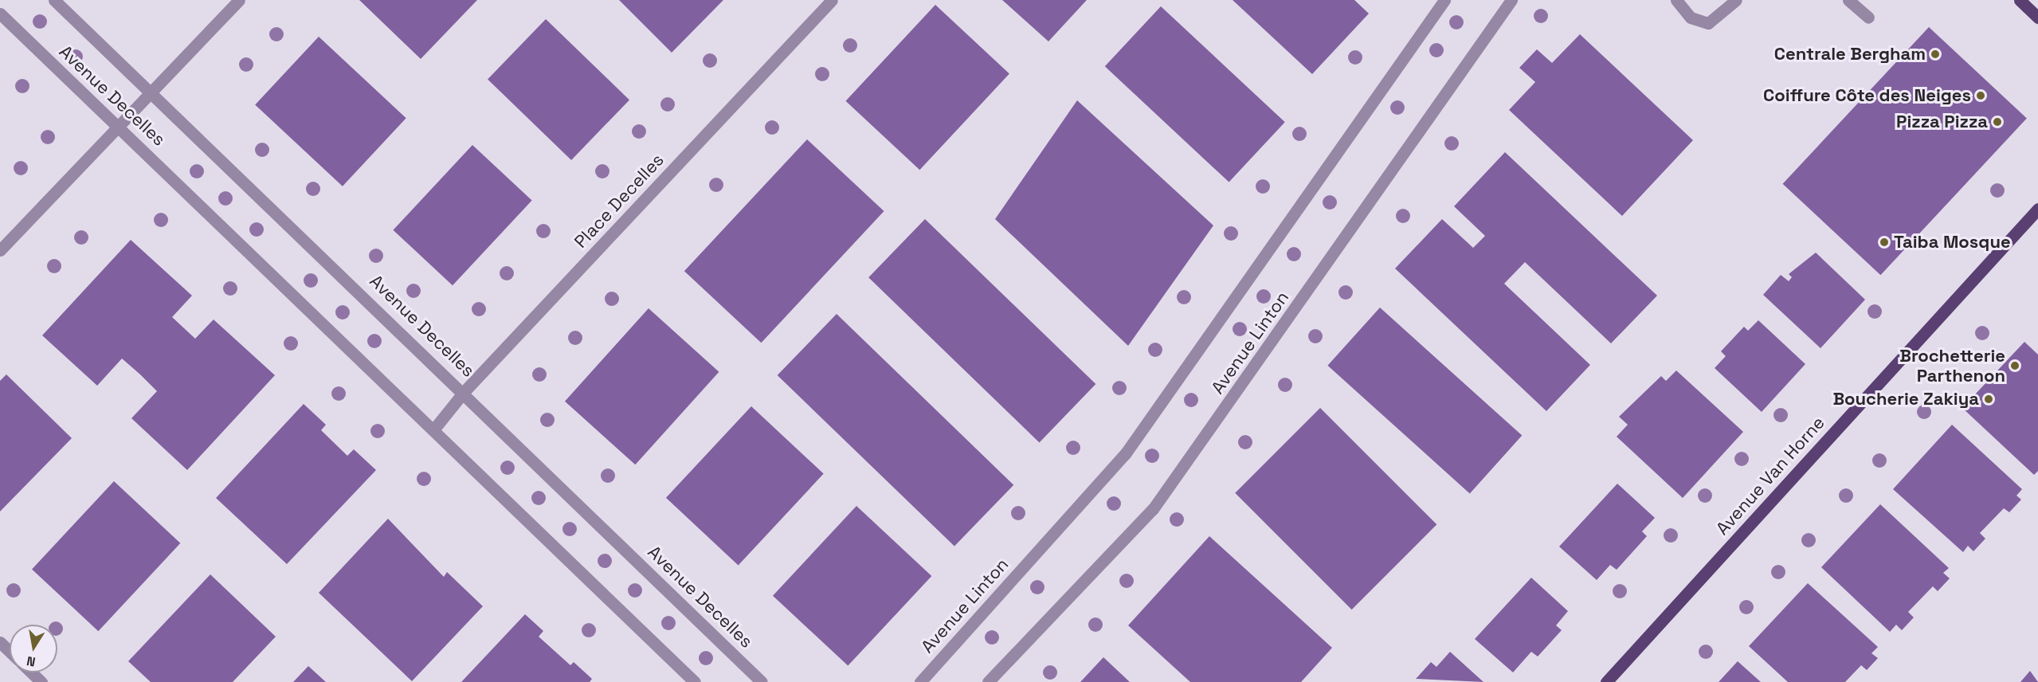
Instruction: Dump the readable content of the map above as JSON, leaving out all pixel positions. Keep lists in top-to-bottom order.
{
  "streets": {
    "main road": ["Avenue Van Horne"],
    "street": ["Avenue Decelles", "Place Decelles", "Avenue Linton"]
  },
  "crossings": [
    ["Avenue Decelles", "Place Decelles"]
  ],
  "places": [
    "Centrale Bergham",
    "Coiffure Côte des Neiges",
    "Pizza Pizza",
    "Taiba Mosque",
    "Brochetterie Parthenon",
    "Boucherie Zakiya"
  ],
  "north": "bottom"
}
